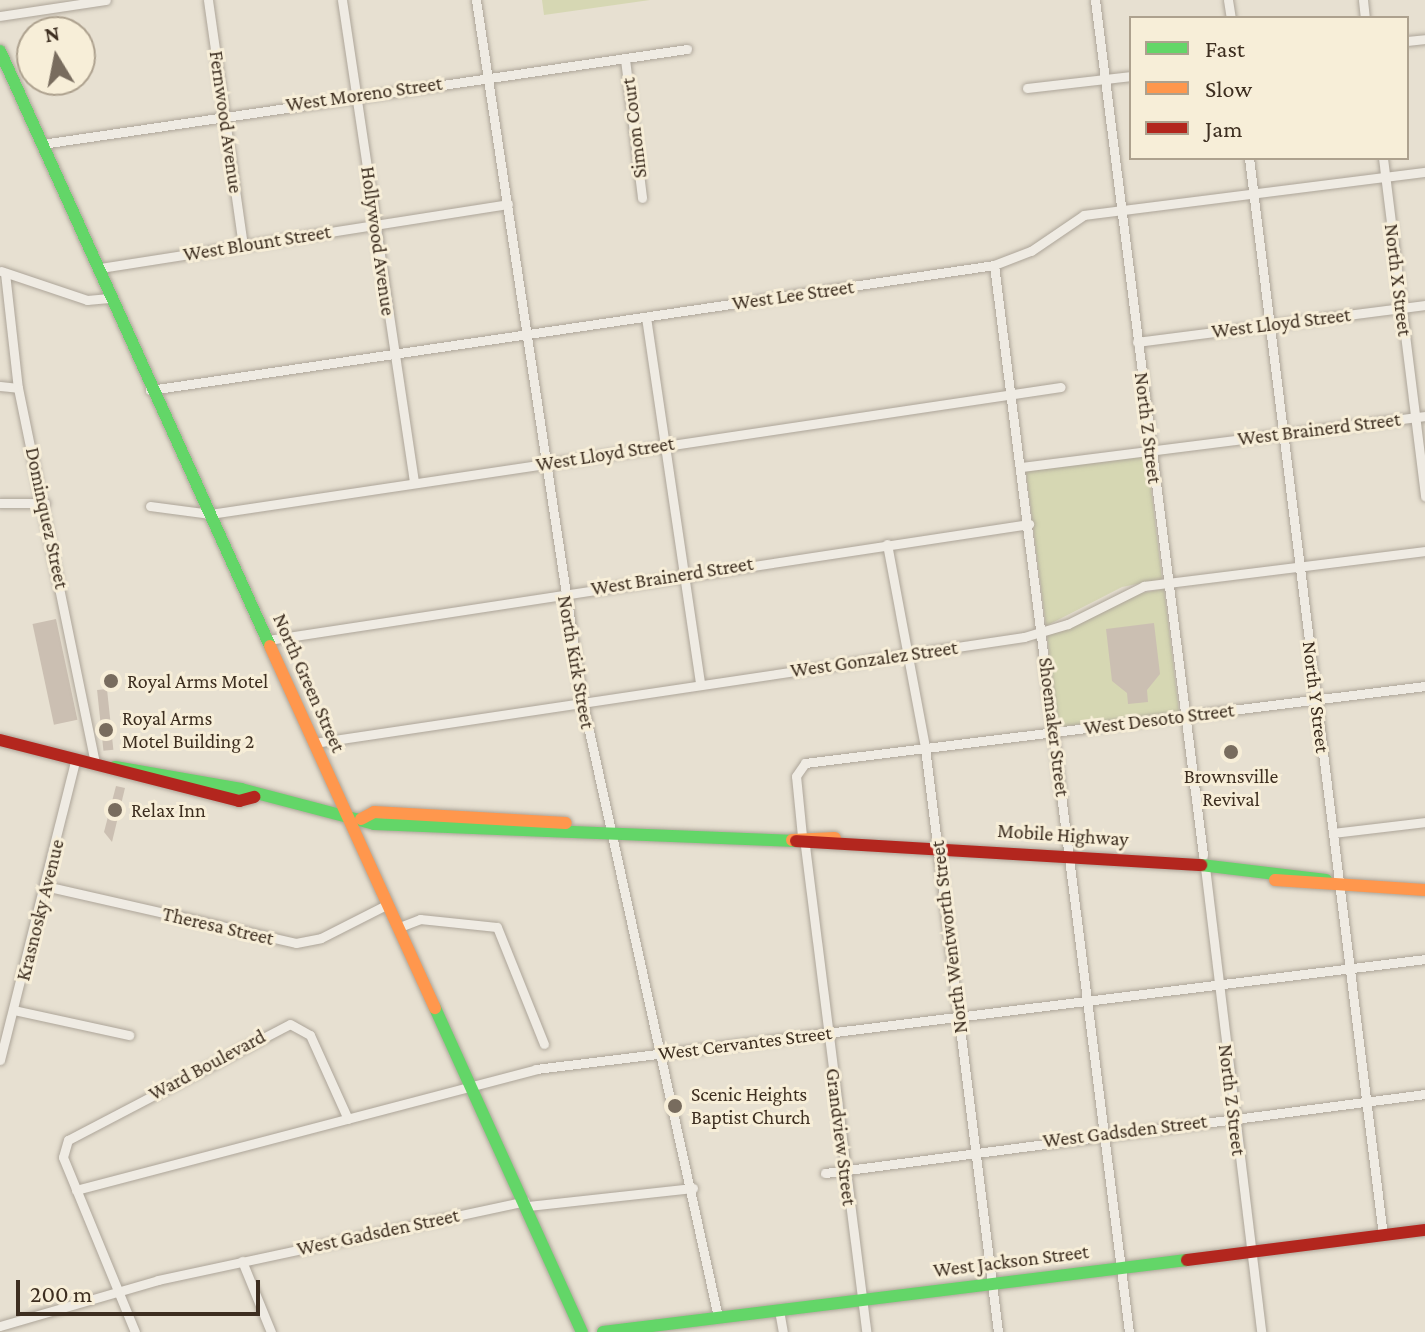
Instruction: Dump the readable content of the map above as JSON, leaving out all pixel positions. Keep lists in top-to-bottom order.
{
  "streets": {
    "street": [
      "West Moreno Street",
      "Fernwood Avenue",
      "Simon Court",
      "Hollywood Avenue",
      "West Blount Street",
      "North X Street",
      "West Lee Street",
      "West Lloyd Street",
      "North Z Street",
      "West Brainerd Street",
      "Dominquez Street",
      "West Gonzalez Street",
      "North Kirk Street",
      "North Green Street",
      "North Y Street",
      "West Desoto Street",
      "Shoemaker Street",
      "Mobile Highway",
      "Krasnosky Avenue",
      "Theresa Street",
      "North Wentworth Street",
      "West Cervantes Street",
      "Ward Boulevard",
      "West Gadsden Street",
      "Grandview Street",
      "West Jackson Street"
    ]
  },
  "crossings": [
    ["West Moreno Street", "Fernwood Avenue"],
    ["West Moreno Street", "Simon Court"],
    ["West Moreno Street", "Hollywood Avenue"],
    ["West Moreno Street", "North Kirk Street"],
    ["West Moreno Street", "North Green Street"],
    ["Fernwood Avenue", "West Blount Street"],
    ["Hollywood Avenue", "West Blount Street"],
    ["Hollywood Avenue", "West Lee Street"],
    ["Hollywood Avenue", "West Lloyd Street"],
    ["West Blount Street", "North Kirk Street"],
    ["West Blount Street", "North Green Street"],
    ["North X Street", "West Lee Street"],
    ["North X Street", "West Lloyd Street"],
    ["North X Street", "West Brainerd Street"],
    ["West Lee Street", "North Z Street"],
    ["West Lee Street", "North Kirk Street"],
    ["West Lee Street", "North Green Street"],
    ["West Lee Street", "North Y Street"],
    ["West Lee Street", "Shoemaker Street"],
    ["West Lloyd Street", "North Z Street"],
    ["West Lloyd Street", "North Kirk Street"],
    ["West Lloyd Street", "North Green Street"],
    ["West Lloyd Street", "North Y Street"],
    ["West Lloyd Street", "Shoemaker Street"],
    ["North Z Street", "West Brainerd Street"],
    ["North Z Street", "West Gonzalez Street"],
    ["North Z Street", "West Desoto Street"],
    ["North Z Street", "Mobile Highway"],
    ["North Z Street", "West Cervantes Street"],
    ["North Z Street", "West Gadsden Street"],
    ["North Z Street", "West Jackson Street"],
    ["West Brainerd Street", "North Kirk Street"],
    ["West Brainerd Street", "North Green Street"],
    ["West Brainerd Street", "North Y Street"],
    ["West Brainerd Street", "Shoemaker Street"],
    ["West Brainerd Street", "North Wentworth Street"],
    ["Dominquez Street", "Mobile Highway"],
    ["West Gonzalez Street", "North Kirk Street"],
    ["West Gonzalez Street", "North Green Street"],
    ["West Gonzalez Street", "North Y Street"],
    ["West Gonzalez Street", "Shoemaker Street"],
    ["West Gonzalez Street", "North Wentworth Street"],
    ["North Kirk Street", "Mobile Highway"],
    ["North Kirk Street", "West Cervantes Street"],
    ["North Kirk Street", "West Gadsden Street"],
    ["North Kirk Street", "West Jackson Street"],
    ["North Green Street", "Mobile Highway"],
    ["North Green Street", "Theresa Street"],
    ["North Green Street", "West Cervantes Street"],
    ["North Green Street", "West Gadsden Street"],
    ["North Y Street", "West Desoto Street"],
    ["North Y Street", "Mobile Highway"],
    ["North Y Street", "West Cervantes Street"],
    ["North Y Street", "West Gadsden Street"],
    ["North Y Street", "West Jackson Street"],
    ["West Desoto Street", "Shoemaker Street"],
    ["West Desoto Street", "North Wentworth Street"],
    ["West Desoto Street", "Grandview Street"],
    ["Shoemaker Street", "Mobile Highway"],
    ["Shoemaker Street", "West Cervantes Street"],
    ["Shoemaker Street", "West Gadsden Street"],
    ["Shoemaker Street", "West Jackson Street"],
    ["Mobile Highway", "Krasnosky Avenue"],
    ["Mobile Highway", "North Wentworth Street"],
    ["Mobile Highway", "Grandview Street"],
    ["Krasnosky Avenue", "Theresa Street"],
    ["North Wentworth Street", "West Cervantes Street"],
    ["North Wentworth Street", "West Gadsden Street"],
    ["North Wentworth Street", "West Jackson Street"],
    ["West Cervantes Street", "Ward Boulevard"],
    ["West Cervantes Street", "Grandview Street"],
    ["West Gadsden Street", "Grandview Street"],
    ["Grandview Street", "West Jackson Street"]
  ],
  "places": [
    "Royal Arms Motel",
    "Royal Arms Motel Building 2",
    "Brownsville Revival",
    "Relax Inn",
    "Scenic Heights Baptist Church"
  ],
  "legend": ["Fast", "Slow", "Jam"],
  "scale_bar": "200 m",
  "north": "top"
}
